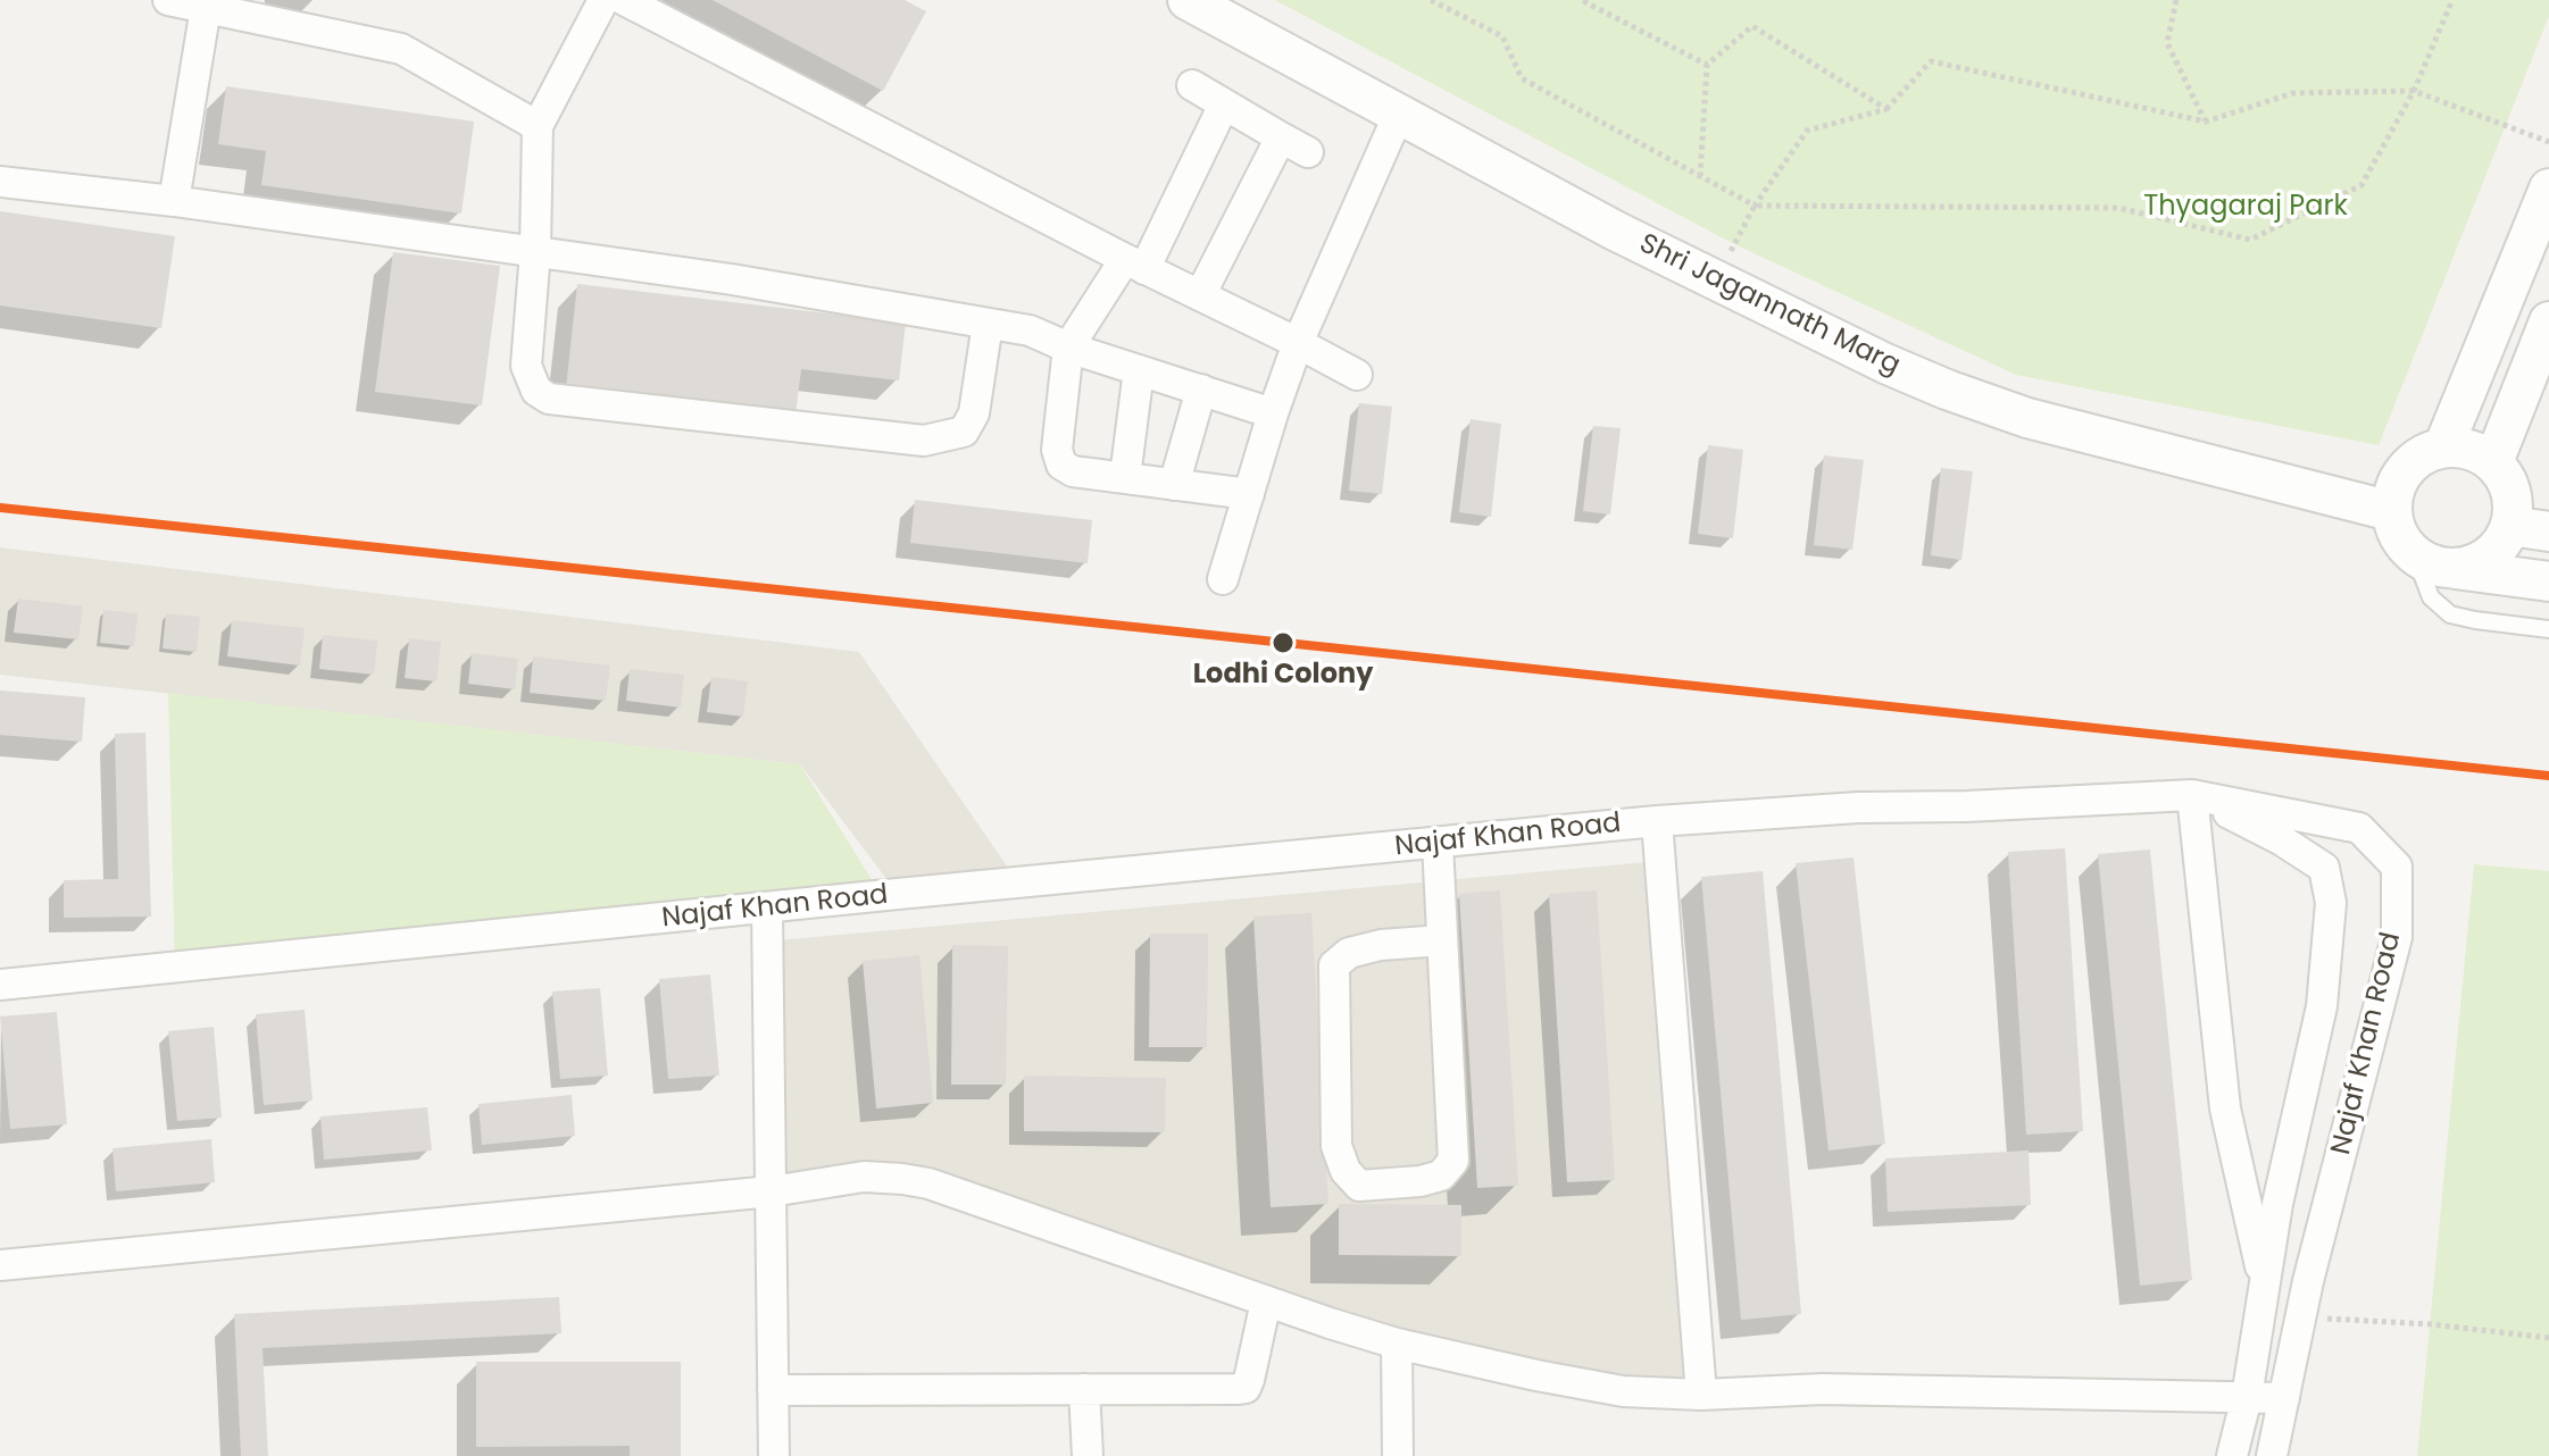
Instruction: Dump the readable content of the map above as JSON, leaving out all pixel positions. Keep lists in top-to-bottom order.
{
  "streets": {
    "street": ["Shri Jagannath Marg", "Najaf Khan Road"]
  },
  "parks": ["Thyagaraj Park"],
  "places": ["Lodhi Colony"]
}
